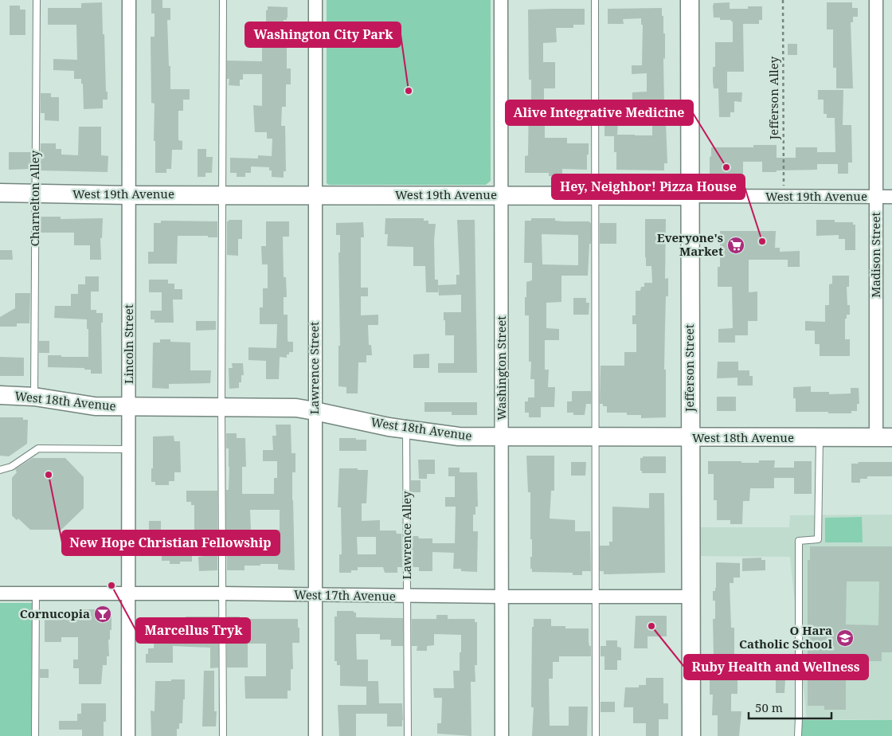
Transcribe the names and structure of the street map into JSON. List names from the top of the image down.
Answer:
{
  "streets": {
    "street": [
      "West 19th Avenue",
      "Madison Street",
      "Lincoln Street",
      "Lawrence Street",
      "Washington Street",
      "Jefferson Street",
      "West 18th Avenue",
      "West 17th Avenue"
    ],
    "lane": ["Charnelton Alley", "Lawrence Alley"],
    "path": ["Jefferson Alley"]
  },
  "crossings": [
    ["Jefferson Alley", "West 19th Avenue"],
    ["West 19th Avenue", "Charnelton Alley"],
    ["West 19th Avenue", "Madison Street"],
    ["West 19th Avenue", "Lincoln Street"],
    ["West 19th Avenue", "Lawrence Street"],
    ["West 19th Avenue", "Washington Street"],
    ["West 19th Avenue", "Jefferson Street"],
    ["Charnelton Alley", "West 18th Avenue"],
    ["Madison Street", "West 18th Avenue"],
    ["Lincoln Street", "West 18th Avenue"],
    ["Lincoln Street", "West 17th Avenue"],
    ["Lawrence Street", "West 18th Avenue"],
    ["Lawrence Street", "West 17th Avenue"],
    ["Washington Street", "West 18th Avenue"],
    ["Washington Street", "West 17th Avenue"],
    ["Jefferson Street", "West 18th Avenue"],
    ["Jefferson Street", "West 17th Avenue"],
    ["West 18th Avenue", "Lawrence Alley"],
    ["Lawrence Alley", "West 17th Avenue"]
  ],
  "places": {
    "other": [
      "Washington City Park",
      "Alive Integrative Medicine",
      "Hey, Neighbor! Pizza House",
      "New Hope Christian Fellowship",
      "Marcellus Tryk",
      "Ruby Health and Wellness"
    ],
    "supermarket": ["Everyone's Market"],
    "bar": ["Cornucopia"],
    "school or university": ["O Hara Catholic School"]
  },
  "scale_bar": "50 m"
}
